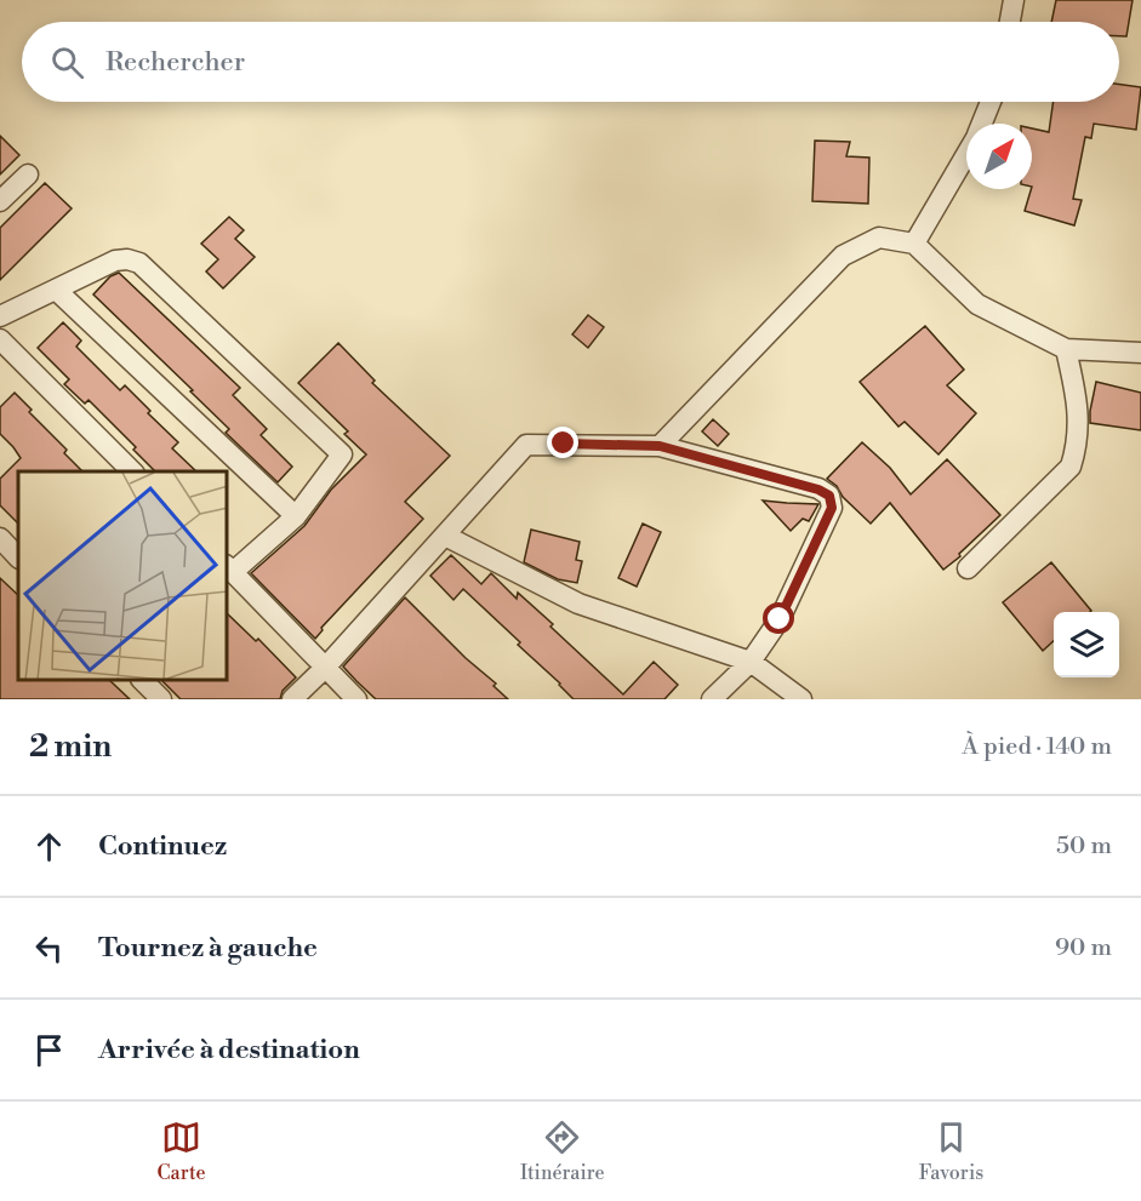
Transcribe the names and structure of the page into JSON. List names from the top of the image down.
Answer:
{
  "north": "top right",
  "page": {
    "search": "Rechercher",
    "heading": ["2 min", "À pied · 140 m"],
    "list": [
      ["Continuez", "50 m"],
      ["Tournez à gauche", "90 m"],
      "Arrivée à destination"
    ],
    "nav": ["Carte", "Itinéraire", "Favoris"]
  }
}
